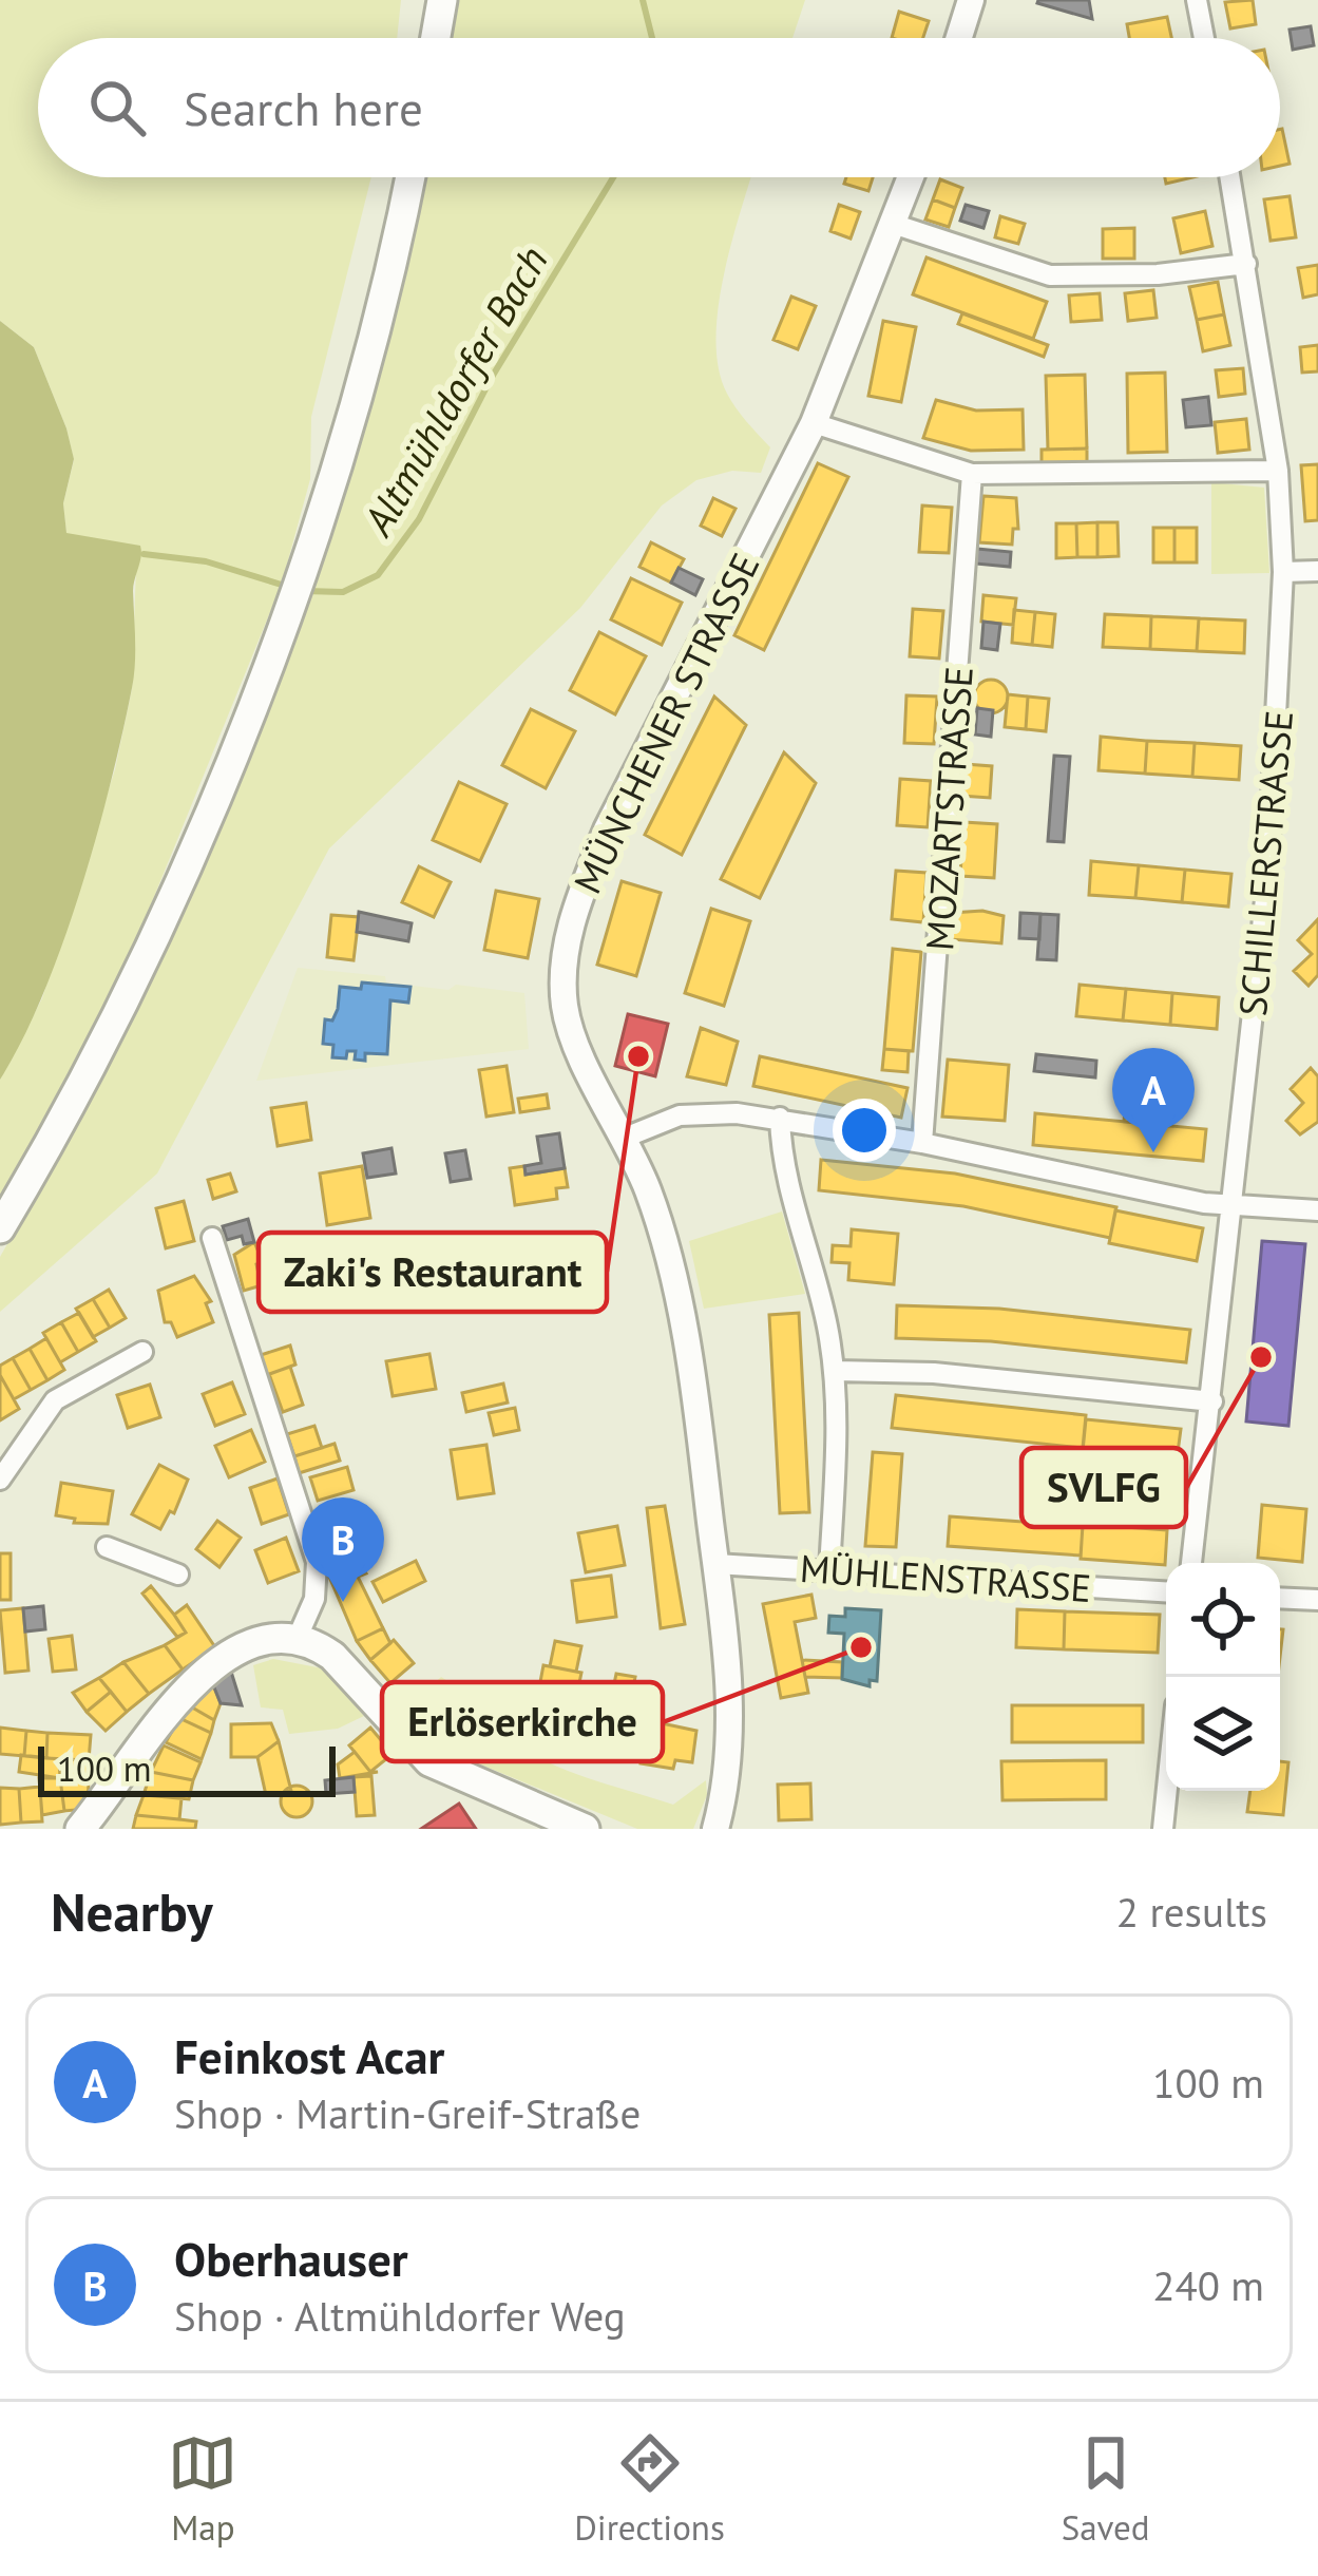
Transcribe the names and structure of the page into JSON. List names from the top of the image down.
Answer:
{
  "streets": {
    "street": [
      "MÜNCHENER STRASSE",
      "MOZARTSTRASSE",
      "SCHILLERSTRASSE",
      "MÜHLENSTRASSE"
    ]
  },
  "crossings": [
    ["MÜNCHENER STRASSE", "MÜHLENSTRASSE"]
  ],
  "water": ["Altmühldorfer Bach"],
  "places": ["Zaki's Restaurant", "SVLFG", "Erlöserkirche"],
  "scale_bar": "100 m",
  "page": {
    "search": "Search here",
    "pins": ["A", "B"],
    "scale": "100 m",
    "heading": ["Nearby", "2 results"],
    "list": [
      {
        "mark": "A",
        "name": "Feinkost Acar",
        "note": "Shop · Martin-Greif-Straße",
        "value": "100 m"
      },
      {
        "mark": "B",
        "name": "Oberhauser",
        "note": "Shop · Altmühldorfer Weg",
        "value": "240 m"
      }
    ],
    "nav": ["Map", "Directions", "Saved"]
  }
}
